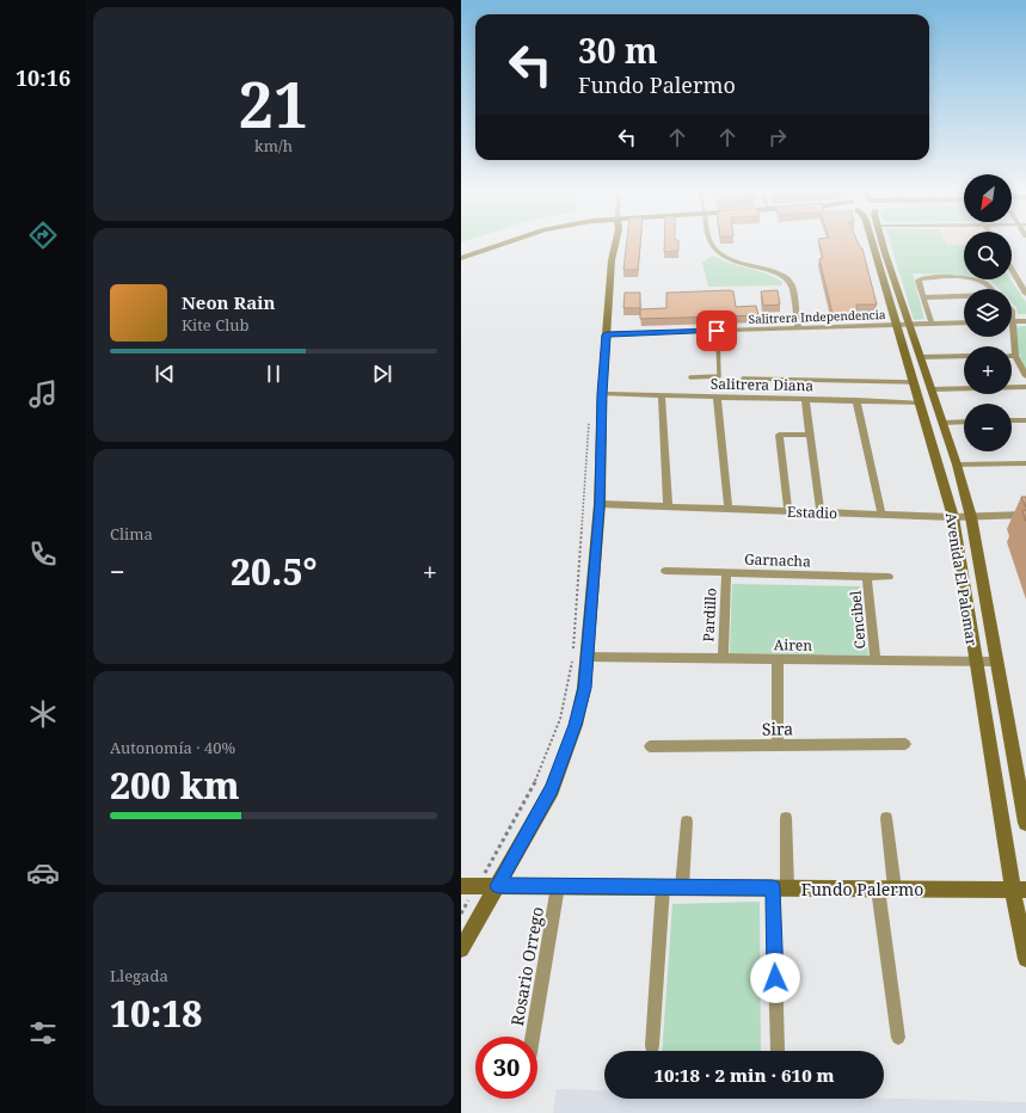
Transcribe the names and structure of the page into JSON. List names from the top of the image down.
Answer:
{
  "streets": {
    "street": [
      "Salitrera Independencia",
      "Salitrera Diana",
      "Estadio",
      "Garnacha",
      "Avenida El Palomar",
      "Pardillo",
      "Cencibel",
      "Airen",
      "Sira",
      "Fundo Palermo",
      "Rosario Orrego"
    ]
  },
  "crossings": [
    ["Salitrera Independencia", "Avenida El Palomar"],
    ["Salitrera Diana", "Avenida El Palomar"],
    ["Estadio", "Avenida El Palomar"],
    ["Garnacha", "Pardillo"],
    ["Garnacha", "Cencibel"],
    ["Avenida El Palomar", "Airen"],
    ["Avenida El Palomar", "Fundo Palermo"],
    ["Pardillo", "Airen"],
    ["Cencibel", "Airen"],
    ["Fundo Palermo", "Rosario Orrego"]
  ],
  "north": "bottom left",
  "page": {
    "tabs": "10:16",
    "tile": [
      ["21", "km/h"],
      "Clima",
      ["Autonomía · 40%", "200 km"],
      ["Llegada", "10:18"]
    ],
    "turn": ["30 m", "Fundo Palermo"],
    "map_buttons": ["+", "−"],
    "song": ["Neon Rain", "Kite Club"],
    "heat": ["−", "20.5°", "+"],
    "limit": "30",
    "trip": "10:18 · 2 min · 610 m"
  }
}
